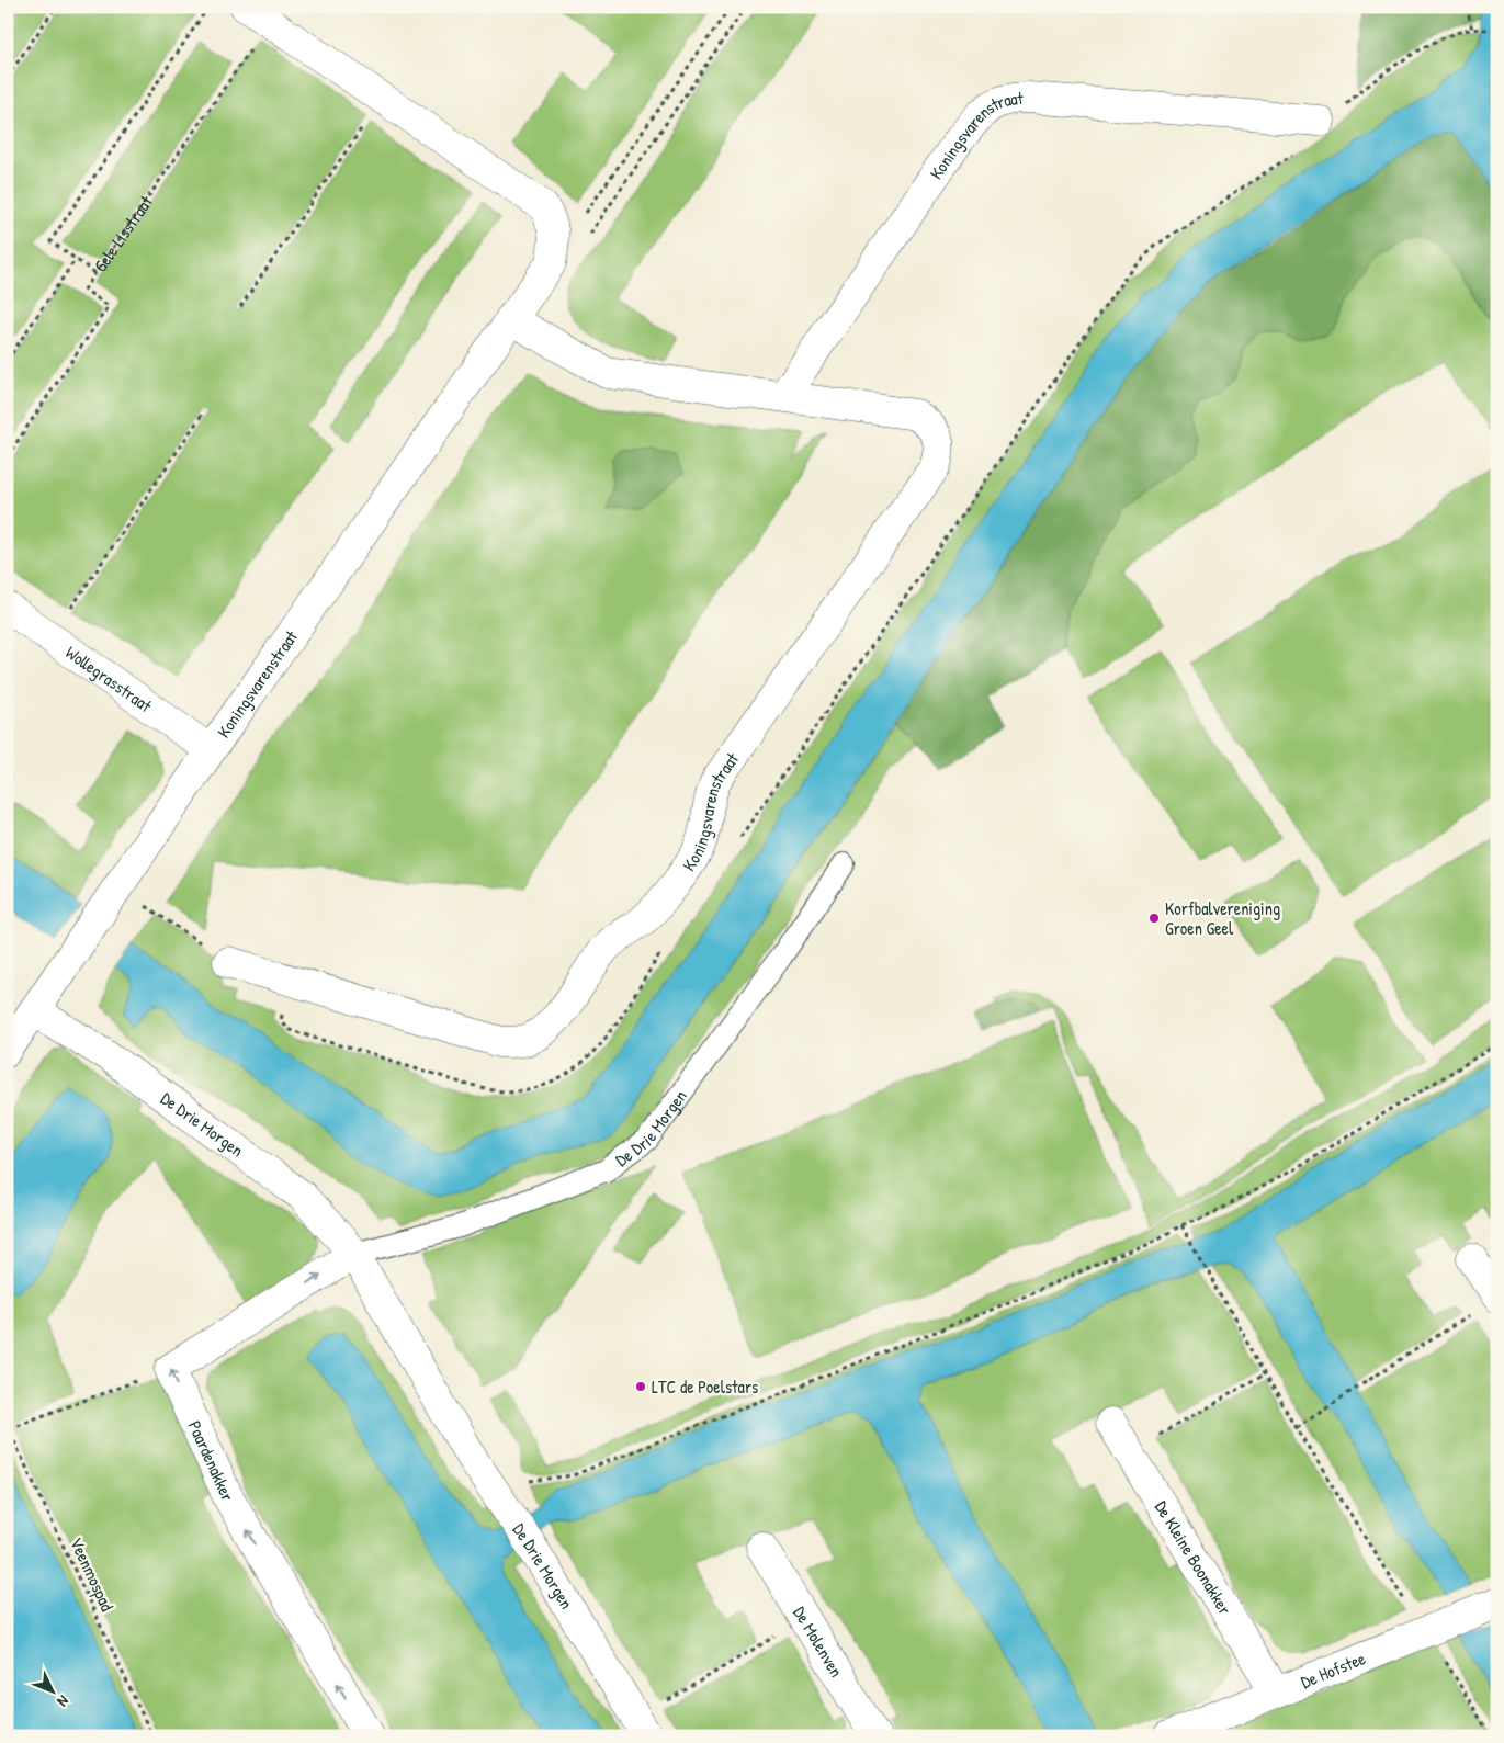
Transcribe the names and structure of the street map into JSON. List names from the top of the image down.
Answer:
{
  "streets": {
    "street": [
      "Koningsvarenstraat",
      "Wollegrasstraat",
      "De Drie Morgen",
      "Paardenakker",
      "De Kleine Boonakker",
      "De Molenven",
      "De Hofstee"
    ],
    "path": ["Gele Lisstraat", "Veenmospad"]
  },
  "crossings": [
    ["Koningsvarenstraat", "Wollegrasstraat"],
    ["Koningsvarenstraat", "De Drie Morgen"],
    ["De Kleine Boonakker", "De Hofstee"]
  ],
  "one_way": ["Paardenakker"],
  "places": ["Korfbalvereniging Groen Geel", "LTC de Poelstars"],
  "north": "bottom right"
}
